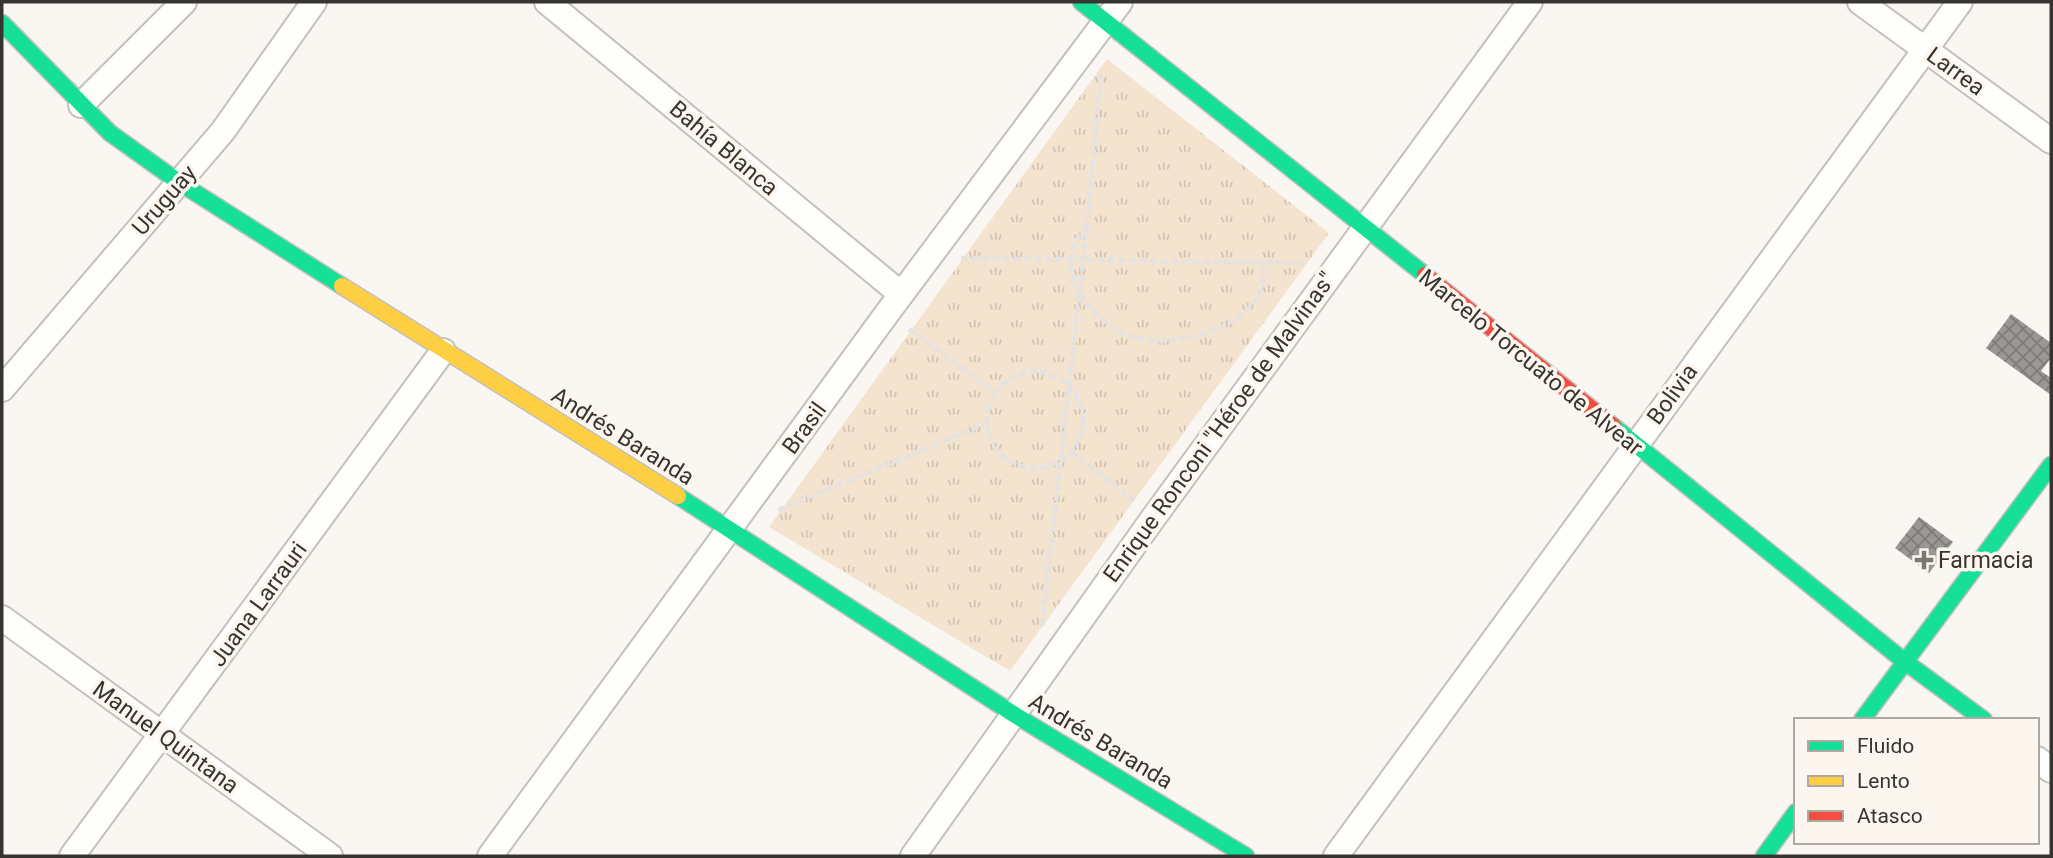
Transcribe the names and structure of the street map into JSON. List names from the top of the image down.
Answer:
{
  "streets": {
    "street": [
      "Larrea",
      "Bahía Blanca",
      "Uruguay",
      "Marcelo Torcuato de Alvear",
      "Bolivia",
      "Enrique Ronconi \"Héroe de Malvinas\"",
      "Brasil",
      "Andrés Baranda",
      "Juana Larrauri",
      "Manuel Quintana"
    ]
  },
  "crossings": [
    ["Larrea", "Bolivia"],
    ["Bahía Blanca", "Brasil"],
    ["Uruguay", "Andrés Baranda"],
    ["Marcelo Torcuato de Alvear", "Bolivia"],
    ["Marcelo Torcuato de Alvear", "Enrique Ronconi \"Héroe de Malvinas\""],
    ["Marcelo Torcuato de Alvear", "Brasil"],
    ["Enrique Ronconi \"Héroe de Malvinas\"", "Andrés Baranda"],
    ["Brasil", "Andrés Baranda"],
    ["Andrés Baranda", "Juana Larrauri"],
    ["Juana Larrauri", "Manuel Quintana"]
  ],
  "places": {
    "health": ["Farmacia"]
  },
  "legend": ["Fluido", "Lento", "Atasco"]
}
